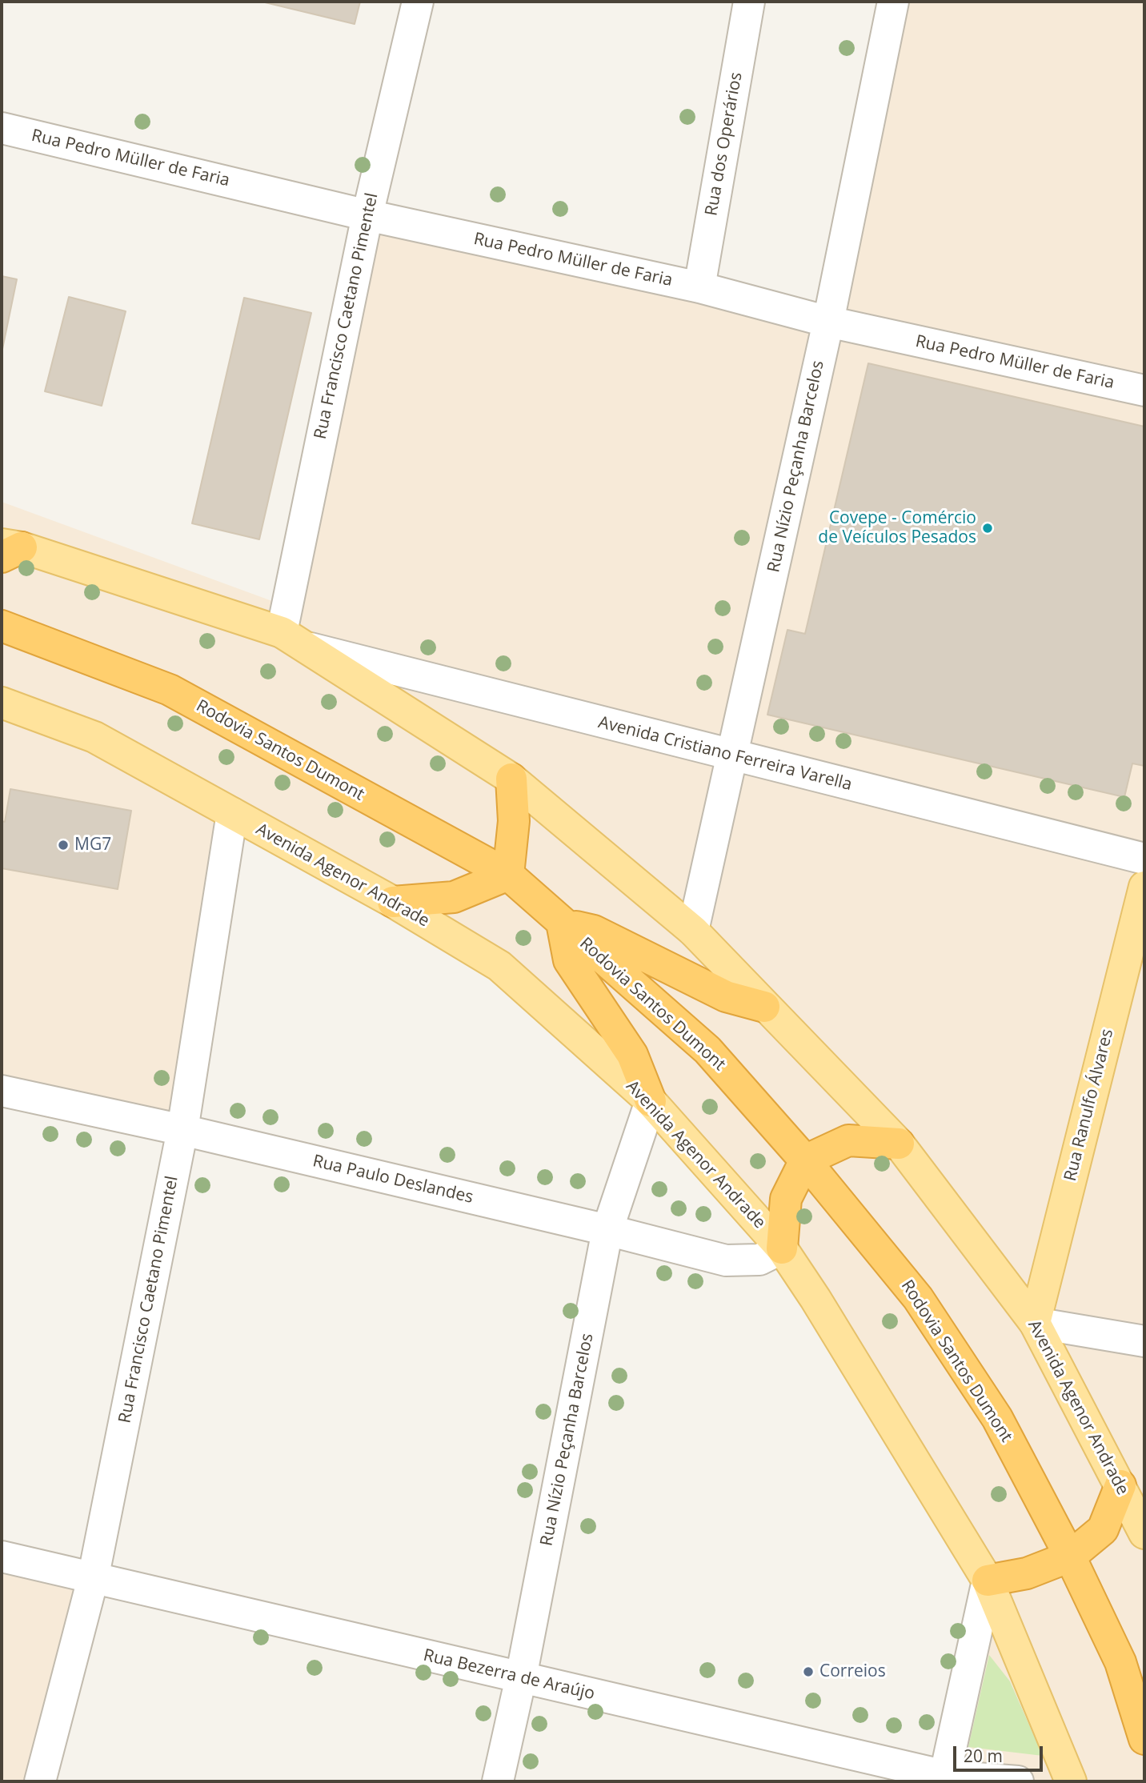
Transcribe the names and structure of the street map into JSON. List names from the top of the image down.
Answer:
{
  "streets": {
    "highway": ["Rodovia Santos Dumont"],
    "main road": ["Avenida Agenor Andrade", "Rua Ranulfo Álvares"],
    "street": [
      "Rua dos Operários",
      "Rua Pedro Müller de Faria",
      "Rua Francisco Caetano Pimentel",
      "Rua Nízio Peçanha Barcelos",
      "Avenida Cristiano Ferreira Varella",
      "Rua Paulo Deslandes",
      "Rua Bezerra de Araújo"
    ]
  },
  "crossings": [
    ["Rua dos Operários", "Rua Pedro Müller de Faria"],
    ["Rua Pedro Müller de Faria", "Rua Francisco Caetano Pimentel"],
    ["Rua Pedro Müller de Faria", "Rua Nízio Peçanha Barcelos"],
    ["Rua Francisco Caetano Pimentel", "Avenida Cristiano Ferreira Varella"],
    ["Rua Francisco Caetano Pimentel", "Avenida Agenor Andrade"],
    ["Rua Francisco Caetano Pimentel", "Rua Paulo Deslandes"],
    ["Rua Francisco Caetano Pimentel", "Rua Bezerra de Araújo"],
    ["Rua Nízio Peçanha Barcelos", "Avenida Cristiano Ferreira Varella"],
    ["Rua Nízio Peçanha Barcelos", "Avenida Agenor Andrade"],
    ["Rua Nízio Peçanha Barcelos", "Rua Paulo Deslandes"],
    ["Rua Nízio Peçanha Barcelos", "Rua Bezerra de Araújo"],
    ["Avenida Cristiano Ferreira Varella", "Avenida Agenor Andrade"],
    ["Avenida Agenor Andrade", "Rua Ranulfo Álvares"],
    ["Avenida Agenor Andrade", "Rua Paulo Deslandes"]
  ],
  "places": ["Covepe - Comércio de Veículos Pesados", "MG7", "Correios"],
  "scale_bar": "20 m"
}
